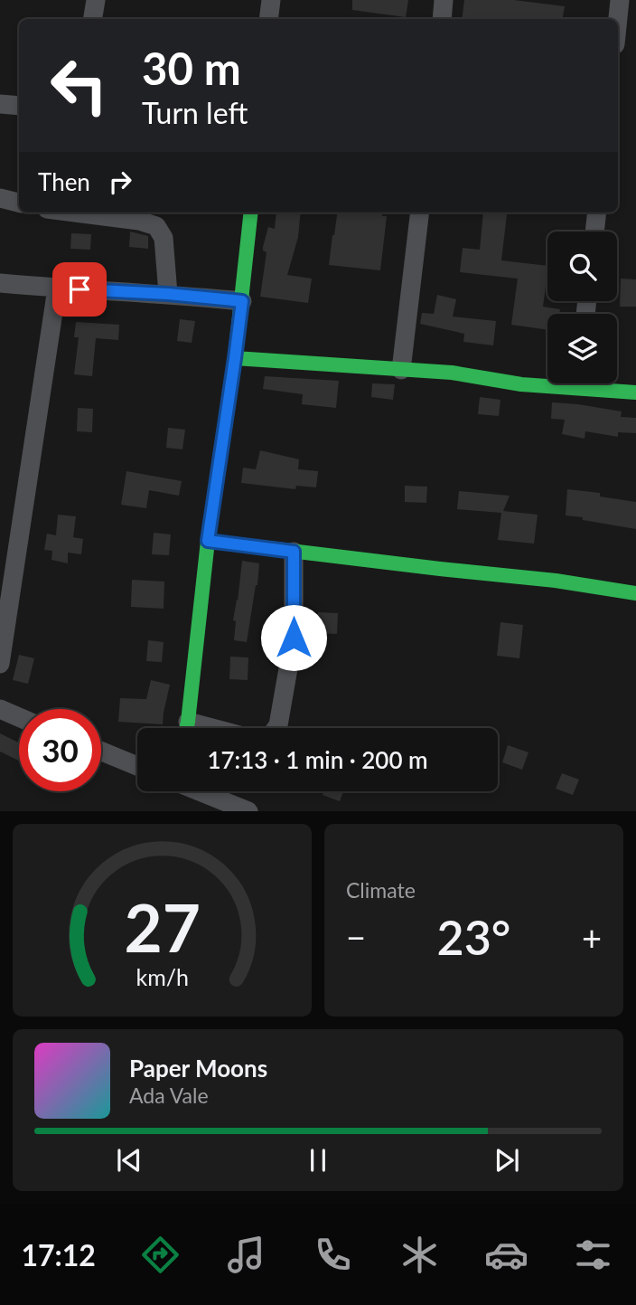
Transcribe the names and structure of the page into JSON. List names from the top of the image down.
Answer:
{
  "page": {
    "turn": ["30 m", "Turn left"],
    "then": "Then",
    "limit": "30",
    "trip": "17:13 · 1 min · 200 m",
    "tile": "Climate",
    "heat": ["−", "23°", "+"],
    "song": ["Paper Moons", "Ada Vale"],
    "tabs": "17:12",
    "gauge": ["27", "km/h"]
  }
}
